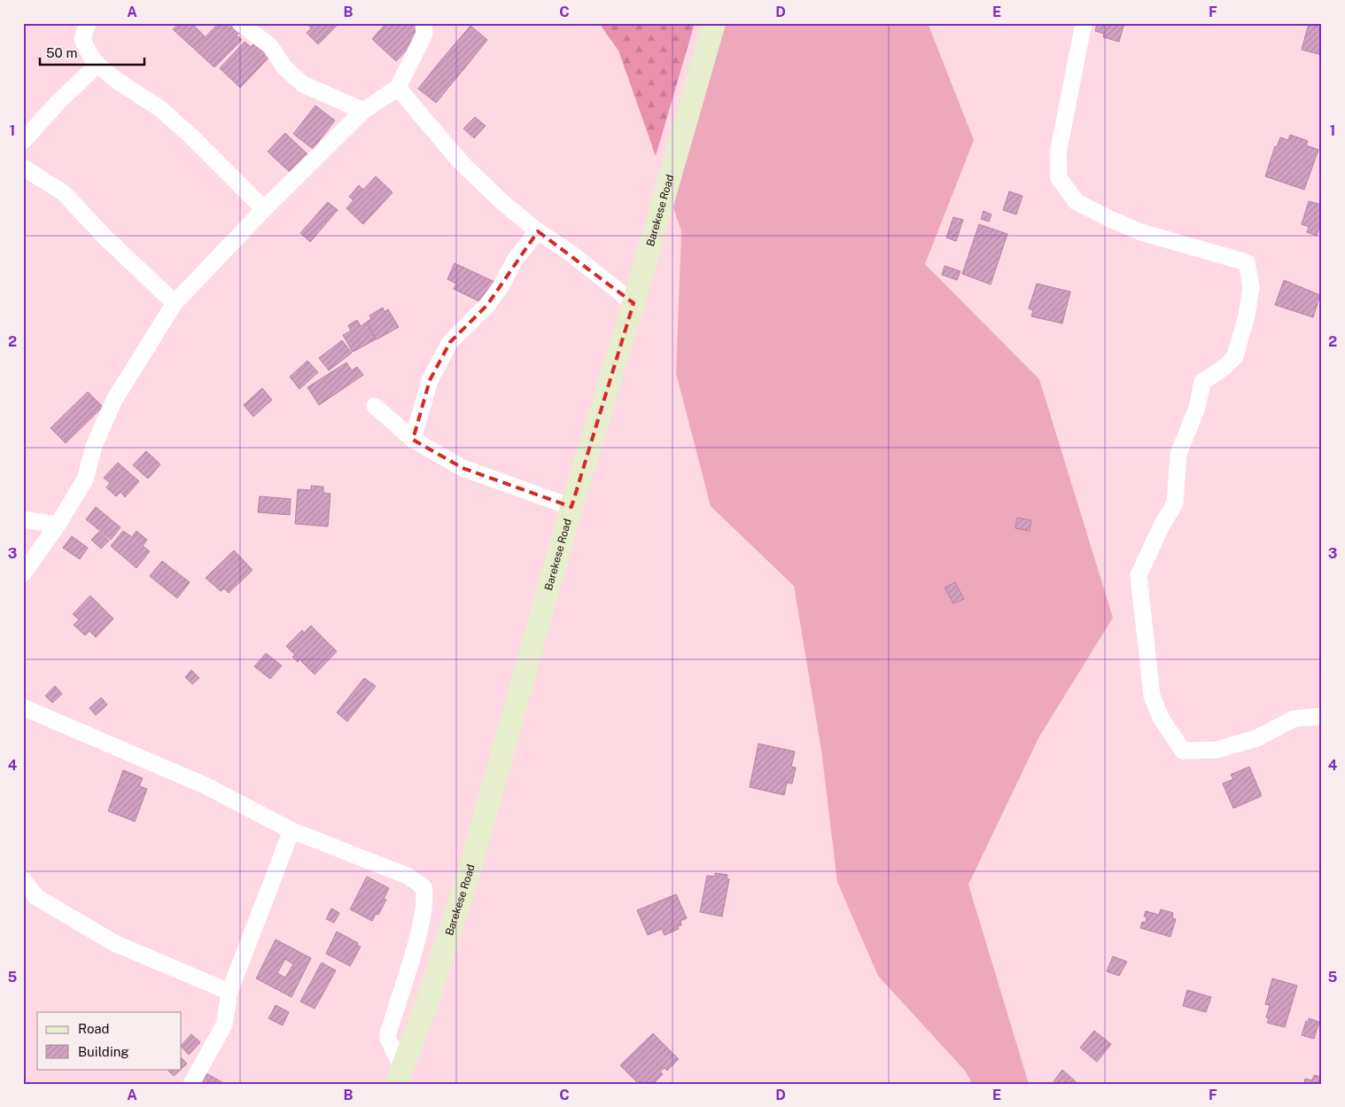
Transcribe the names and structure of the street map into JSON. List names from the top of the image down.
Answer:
{
  "streets": {
    "main road": ["Barekese Road"]
  },
  "legend": ["Road", "Building"],
  "scale_bar": "50 m",
  "grid": {
    "columns": [
      "A",
      "B",
      "C",
      "D",
      "E",
      "F"
    ],
    "rows": [
      "1",
      "2",
      "3",
      "4",
      "5"
    ]
  }
}
